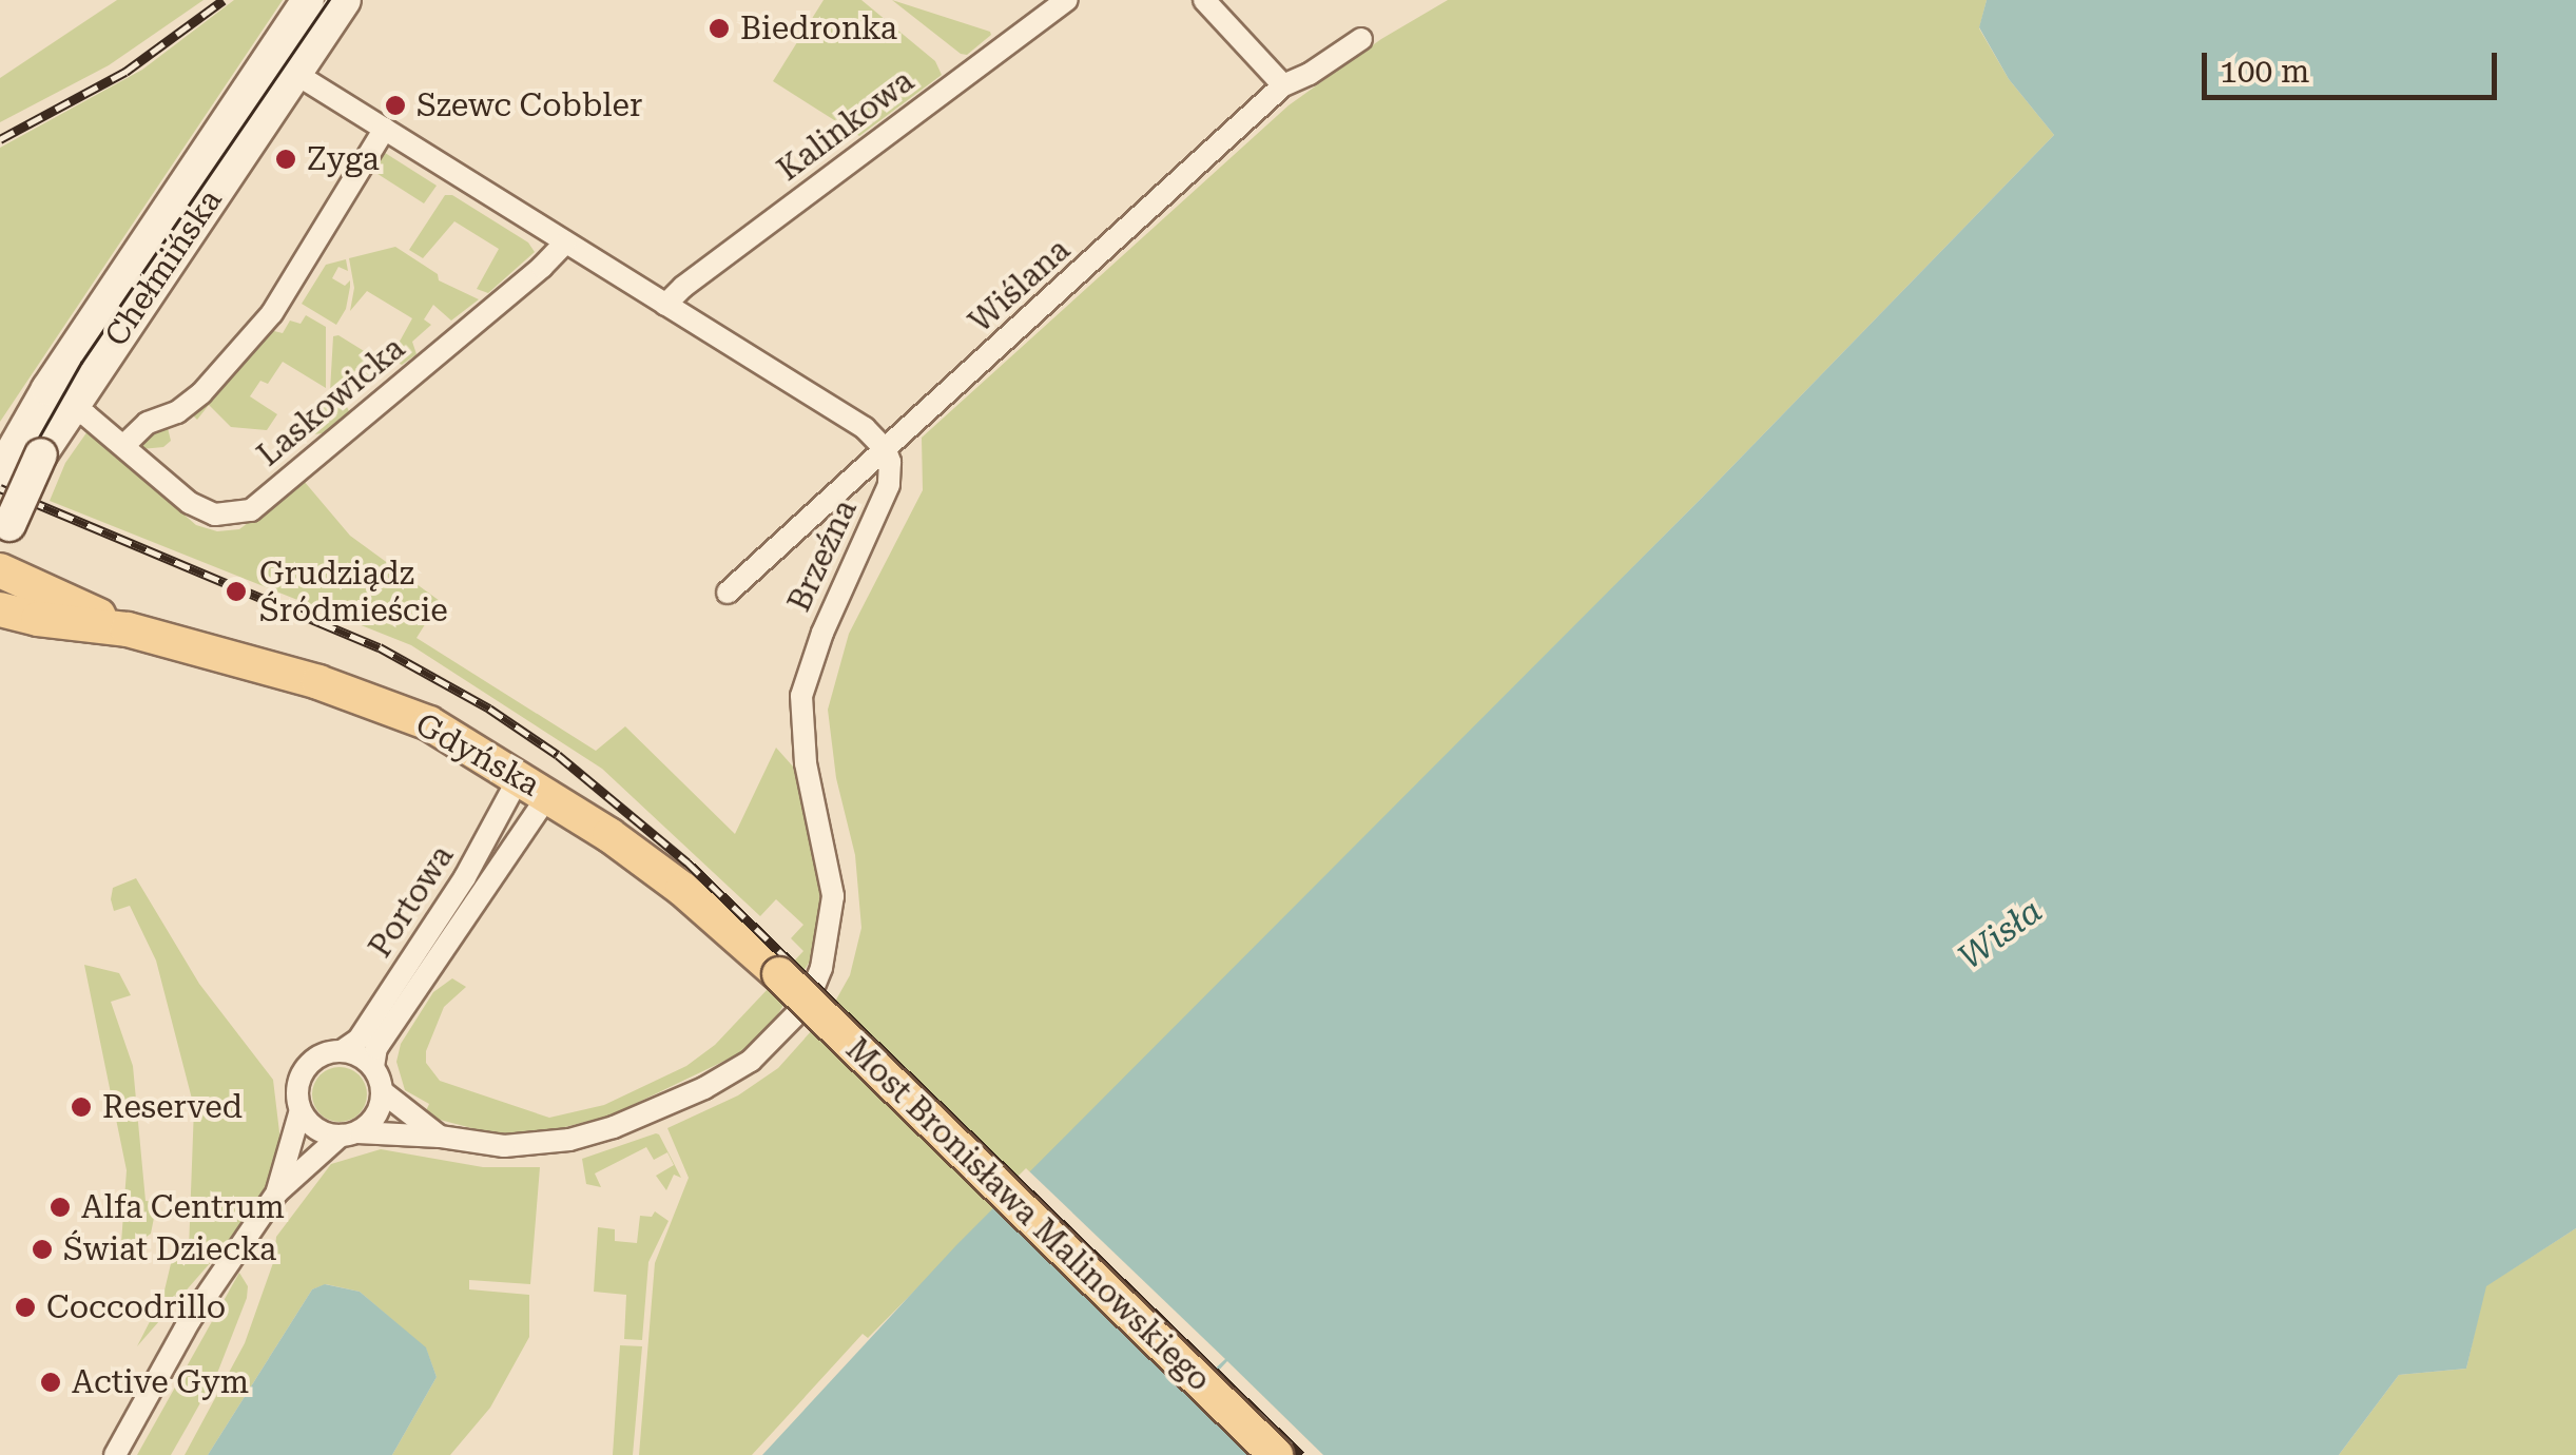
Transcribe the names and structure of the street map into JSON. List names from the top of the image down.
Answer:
{
  "streets": {
    "main road": ["Chełmińska", "Gdyńska", "Most Bronisława Malinowskiego"],
    "street": [
      "Kalinkowa",
      "Wiślana",
      "Laskowicka",
      "Brzeźna",
      "Portowa"
    ]
  },
  "crossings": [
    ["Chełmińska", "Laskowicka"],
    ["Wiślana", "Brzeźna"],
    ["Brzeźna", "Portowa"],
    ["Gdyńska", "Portowa"],
    ["Gdyńska", "Most Bronisława Malinowskiego"]
  ],
  "water": ["Wisła"],
  "places": [
    "Biedronka",
    "Szewc Cobbler",
    "Zyga",
    "Grudziądz Śródmieście",
    "Reserved",
    "Alfa Centrum",
    "Świat Dziecka",
    "Coccodrillo",
    "Active Gym"
  ],
  "scale_bar": "100 m"
}
